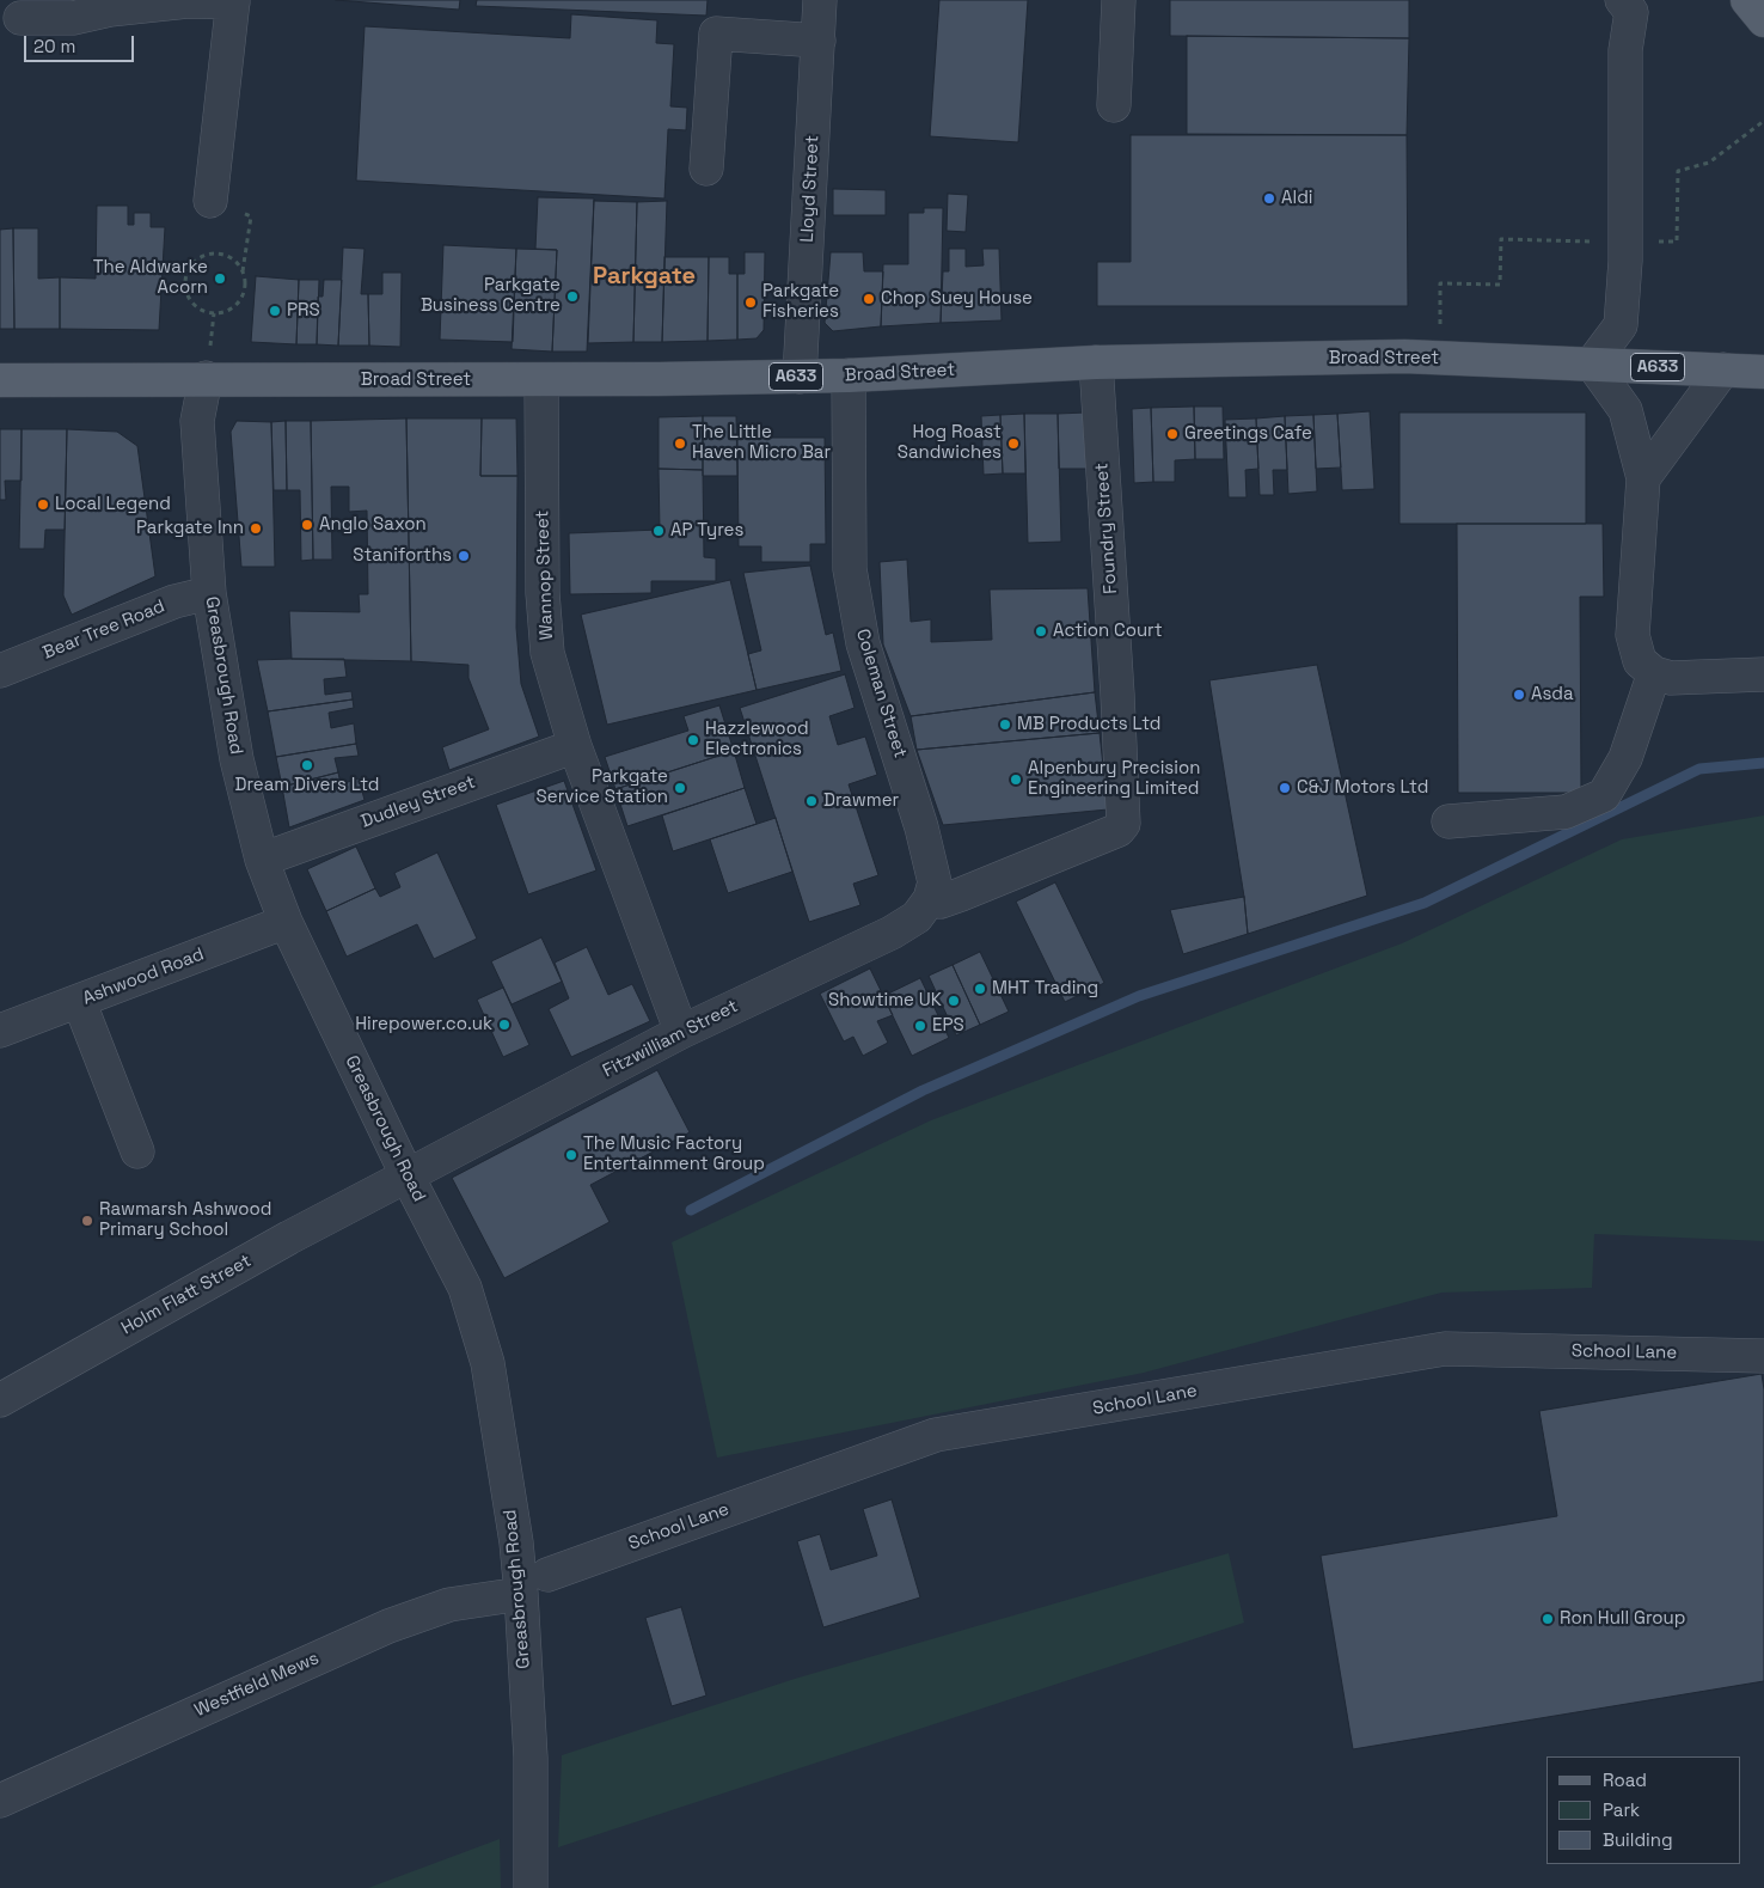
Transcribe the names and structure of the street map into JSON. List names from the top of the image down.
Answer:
{
  "streets": {
    "main road": ["Broad Street", "A633"],
    "street": [
      "Lloyd Street",
      "Foundry Street",
      "Wannop Street",
      "Bear Tree Road",
      "Greasbrough Road",
      "Coleman Street",
      "Dudley Street",
      "Ashwood Road",
      "Fitzwilliam Street",
      "Holm Flatt Street",
      "School Lane",
      "Westfield Mews"
    ]
  },
  "crossings": [
    ["Lloyd Street", "Broad Street"],
    ["Broad Street", "Foundry Street"],
    ["Broad Street", "Wannop Street"],
    ["Broad Street", "Greasbrough Road"],
    ["Broad Street", "Coleman Street"],
    ["Foundry Street", "Coleman Street"],
    ["Foundry Street", "Fitzwilliam Street"],
    ["Wannop Street", "Dudley Street"],
    ["Wannop Street", "Fitzwilliam Street"],
    ["Bear Tree Road", "Greasbrough Road"],
    ["Greasbrough Road", "Dudley Street"],
    ["Greasbrough Road", "Ashwood Road"],
    ["Greasbrough Road", "Fitzwilliam Street"],
    ["Greasbrough Road", "Holm Flatt Street"],
    ["Greasbrough Road", "Westfield Mews"],
    ["Coleman Street", "Fitzwilliam Street"],
    ["Fitzwilliam Street", "Holm Flatt Street"]
  ],
  "districts": ["Parkgate"],
  "places": [
    "Aldi",
    "The Aldwarke Acorn",
    "Parkgate Business Centre",
    "Chop Suey House",
    "Parkgate Fisheries",
    "PRS",
    "Greetings Cafe",
    "The Little Haven Micro Bar",
    "Hog Roast Sandwiches",
    "Local Legend",
    "Anglo Saxon",
    "Parkgate Inn",
    "AP Tyres",
    "Staniforths",
    "Action Court",
    "Asda",
    "MB Products Ltd",
    "Hazzlewood Electronics",
    "Dream Divers Ltd",
    "Alpenbury Precision Engineering Limited",
    "Parkgate Service Station",
    "C&J Motors Ltd",
    "Drawmer",
    "MHT Trading",
    "Showtime UK",
    "Hirepower.co.uk",
    "EPS",
    "The Music Factory Entertainment Group",
    "Rawmarsh Ashwood Primary School",
    "Ron Hull Group"
  ],
  "legend": ["Road", "Park", "Building"],
  "scale_bar": "20 m"
}
